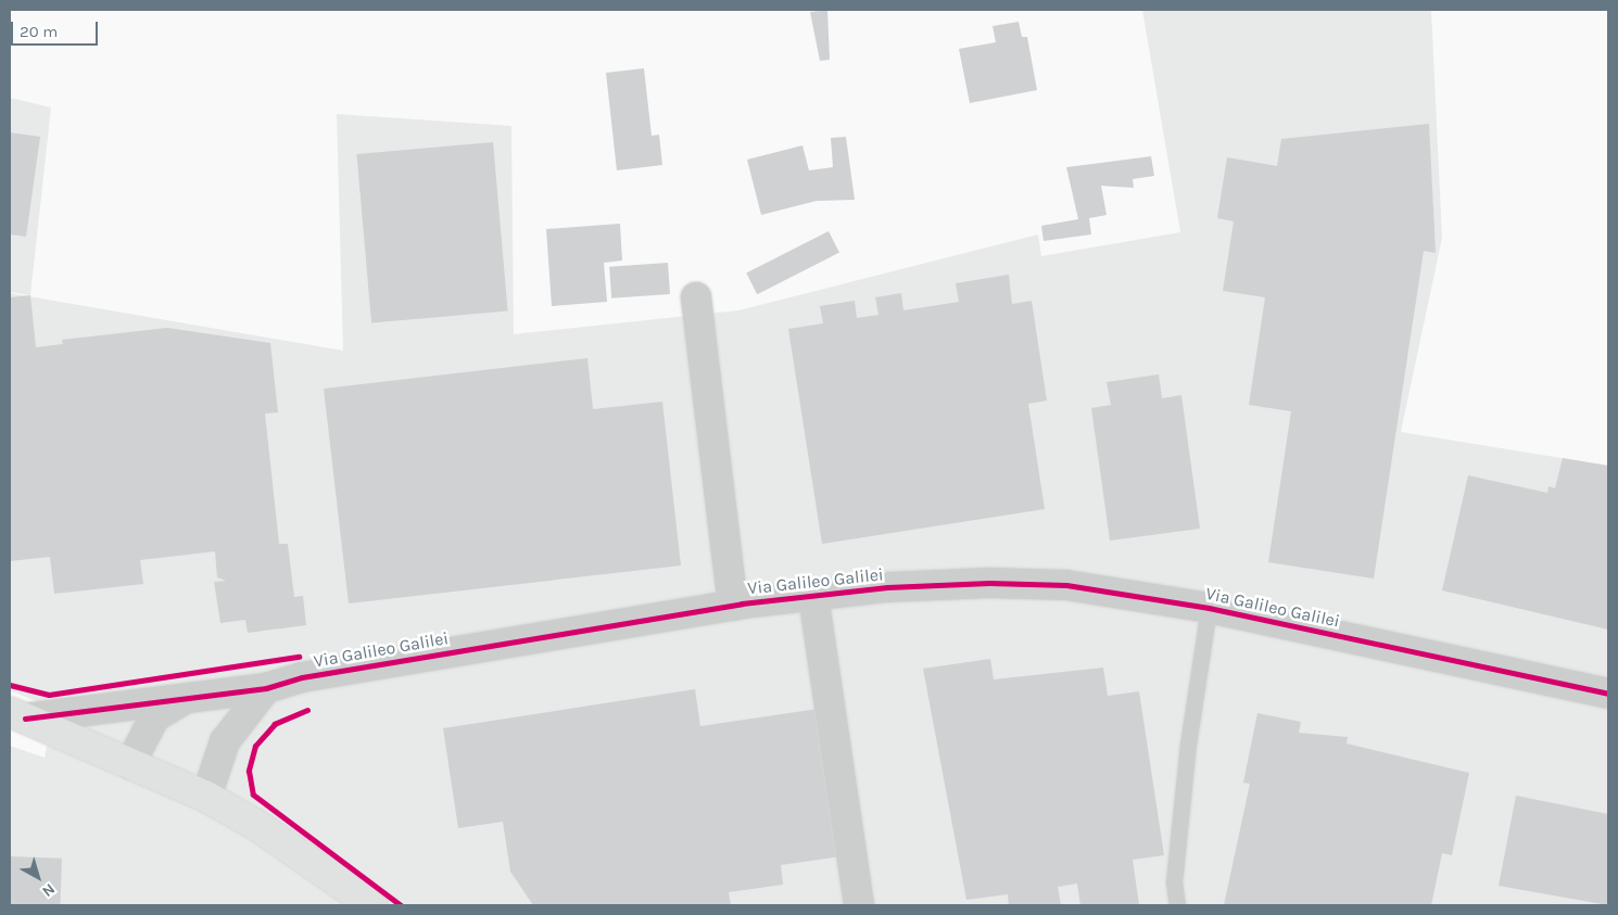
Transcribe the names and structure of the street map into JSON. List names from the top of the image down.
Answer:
{
  "streets": {
    "street": ["Via Galileo Galilei"]
  },
  "scale_bar": "20 m",
  "north": "bottom right"
}
